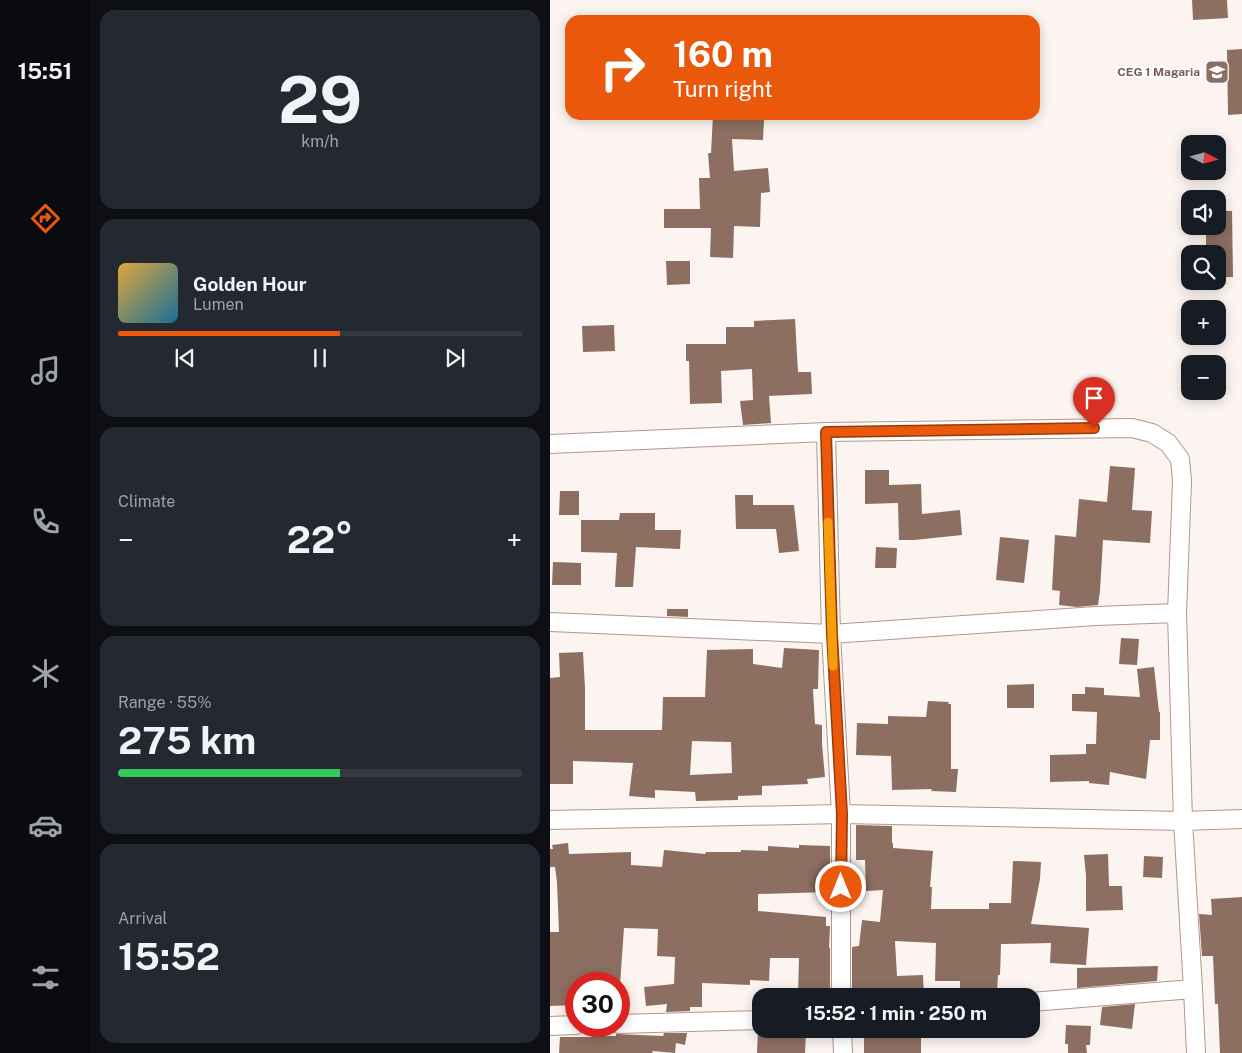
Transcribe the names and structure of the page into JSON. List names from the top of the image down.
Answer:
{
  "places": {
    "school or university": ["CEG 1 Magaria"]
  },
  "north": "right",
  "page": {
    "tabs": "15:51",
    "tile": [
      ["29", "km/h"],
      "Climate",
      ["Range · 55%", "275 km"],
      ["Arrival", "15:52"]
    ],
    "turn": ["160 m", "Turn right"],
    "map_buttons": ["+", "−"],
    "song": ["Golden Hour", "Lumen"],
    "heat": ["−", "22°", "+"],
    "limit": "30",
    "trip": "15:52 · 1 min · 250 m"
  }
}
